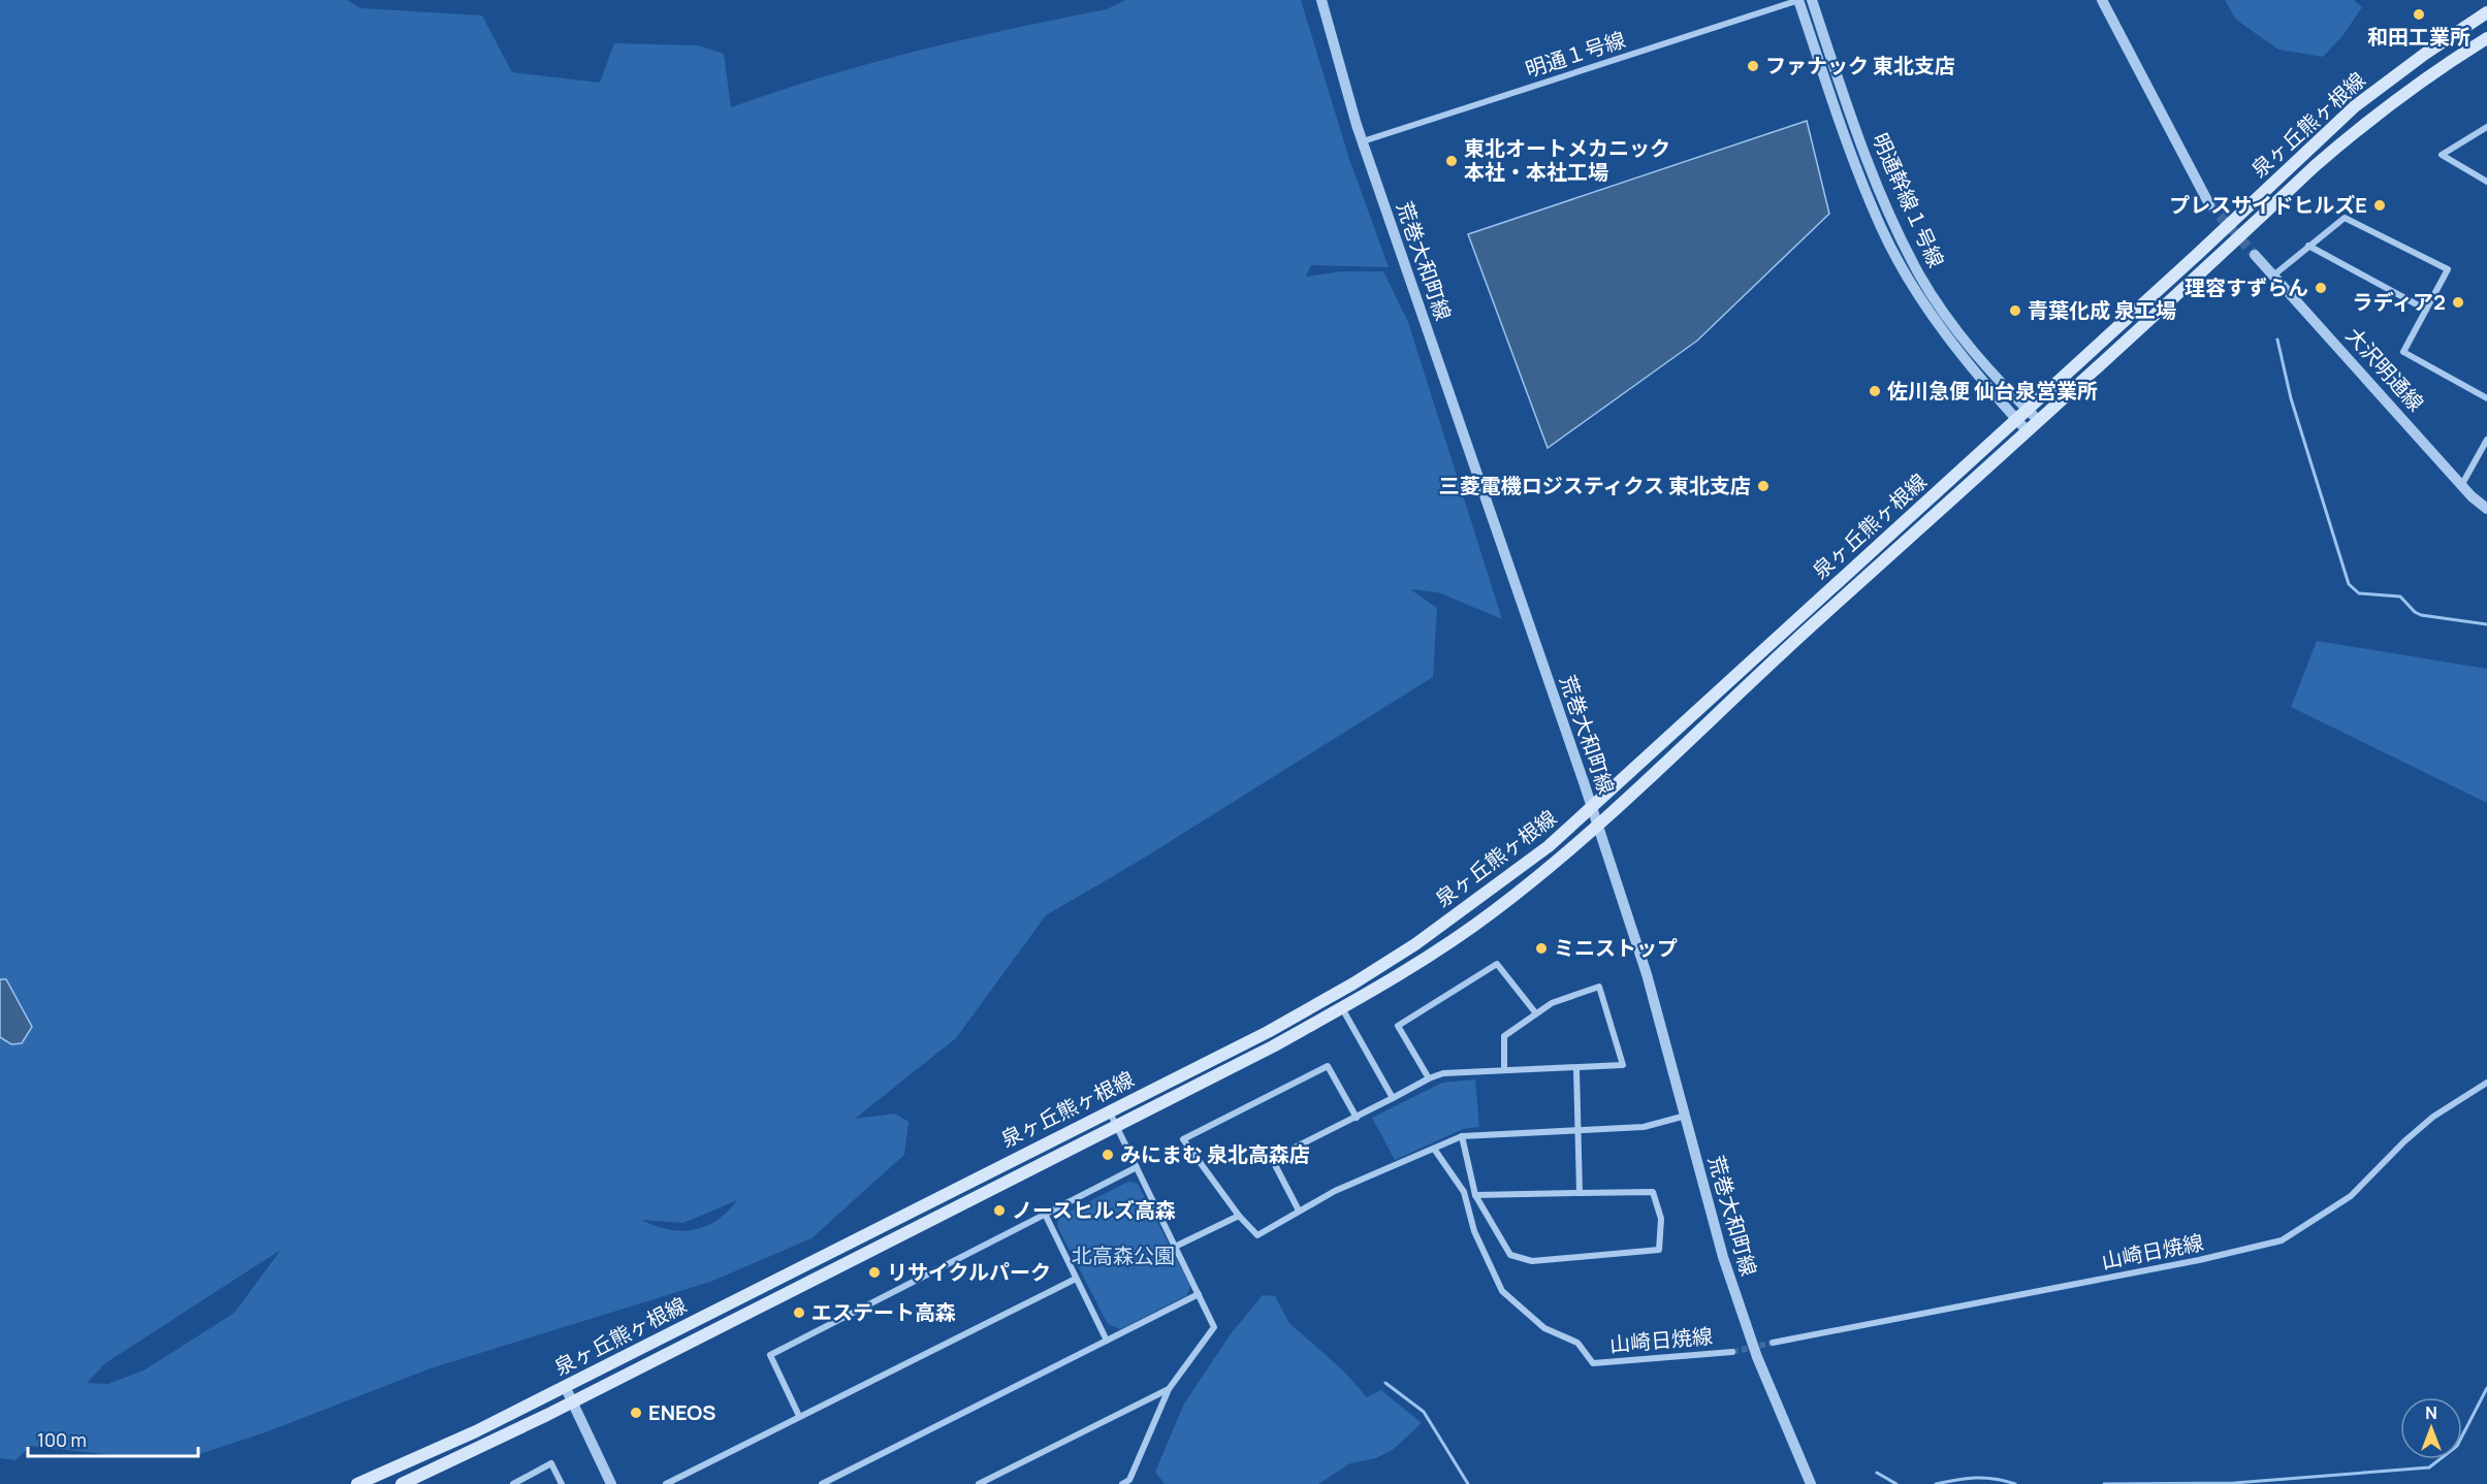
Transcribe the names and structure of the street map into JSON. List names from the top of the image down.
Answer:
{
  "streets": {
    "main road": ["泉ヶ丘熊ヶ根線"],
    "street": [
      "明通１号線",
      "明通幹線１号線",
      "荒巻大和町線",
      "大沢明通線",
      "山崎日焼線"
    ]
  },
  "crossings": [
    ["明通１号線", "荒巻大和町線"],
    ["泉ヶ丘熊ヶ根線", "明通幹線１号線"],
    ["泉ヶ丘熊ヶ根線", "荒巻大和町線"]
  ],
  "parks": ["北高森公園"],
  "places": [
    "和田工業所",
    "ファナック 東北支店",
    "東北オートメカニック 本社・本社工場",
    "プレスサイドヒルズE",
    "理容すずらん",
    "ラディア2",
    "青葉化成 泉工場",
    "佐川急便 仙台泉営業所",
    "三菱電機ロジスティクス 東北支店",
    "ミニストップ",
    "みにまむ 泉北高森店",
    "ノースヒルズ高森",
    "リサイクルパーク",
    "エステート高森",
    "ENEOS"
  ],
  "scale_bar": "100 m",
  "north": "top"
}
